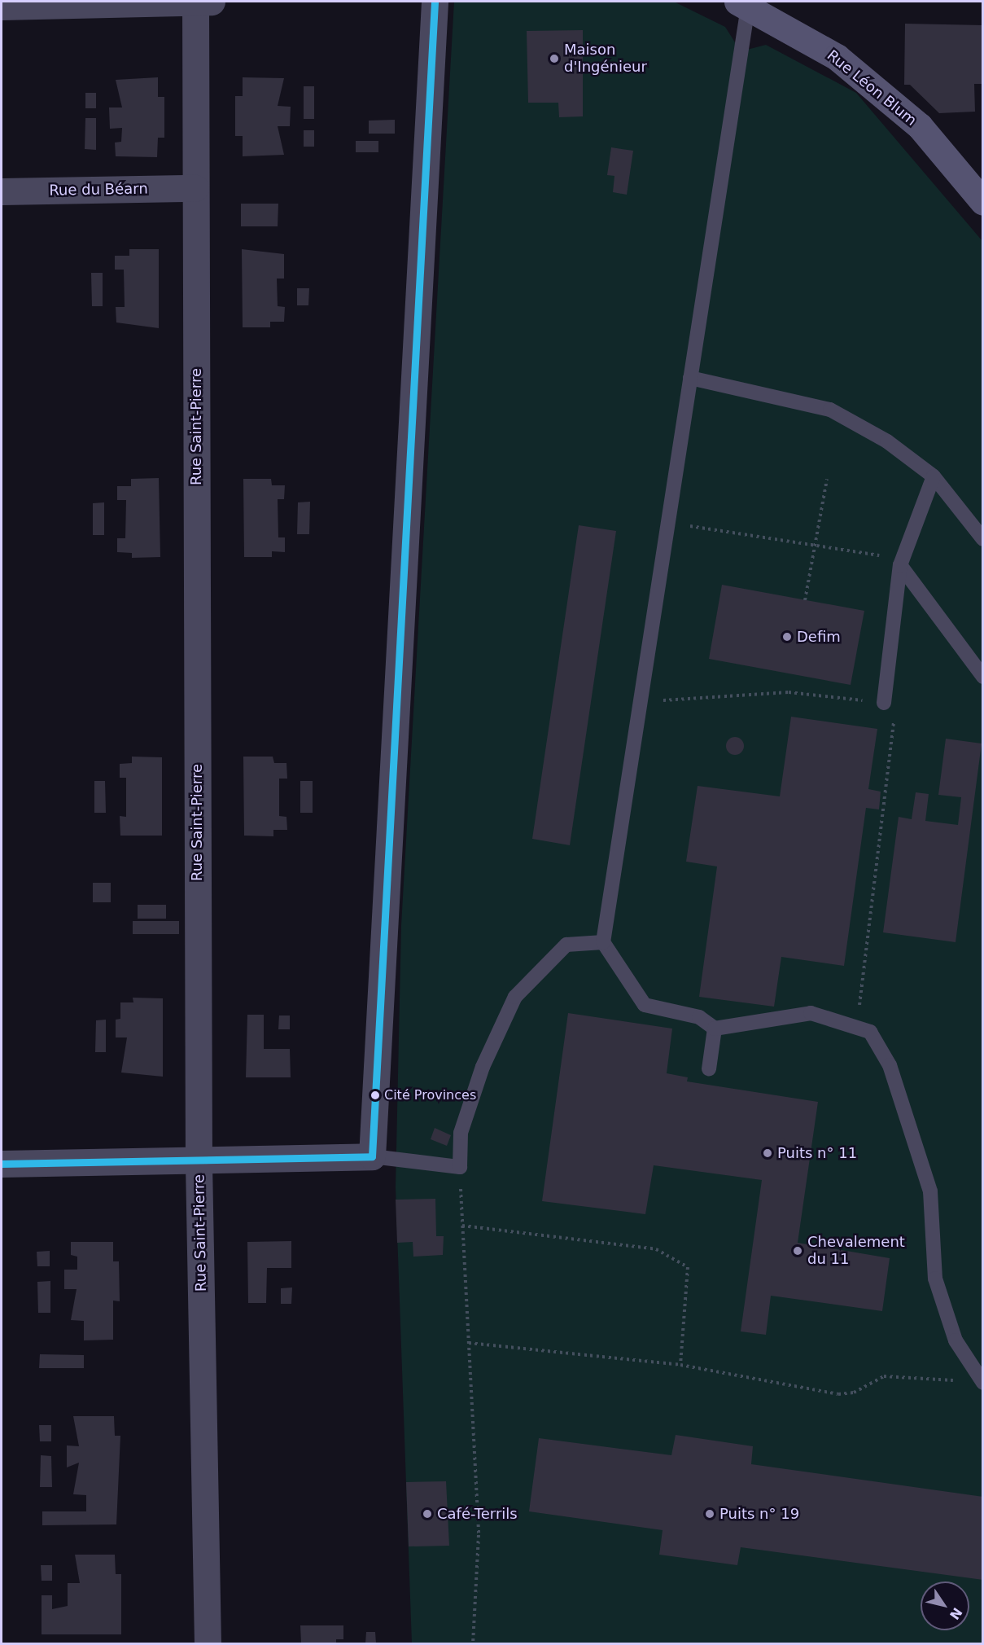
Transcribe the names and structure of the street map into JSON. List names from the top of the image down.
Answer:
{
  "streets": {
    "street": ["Rue Léon Blum", "Rue du Béarn", "Rue Saint-Pierre"]
  },
  "crossings": [
    ["Rue du Béarn", "Rue Saint-Pierre"]
  ],
  "places": [
    "Maison d'Ingénieur",
    "Defim",
    "Cité Provinces",
    "Puits n° 11",
    "Chevalement du 11",
    "Café-Terrils",
    "Puits n° 19"
  ],
  "north": "bottom right"
}
